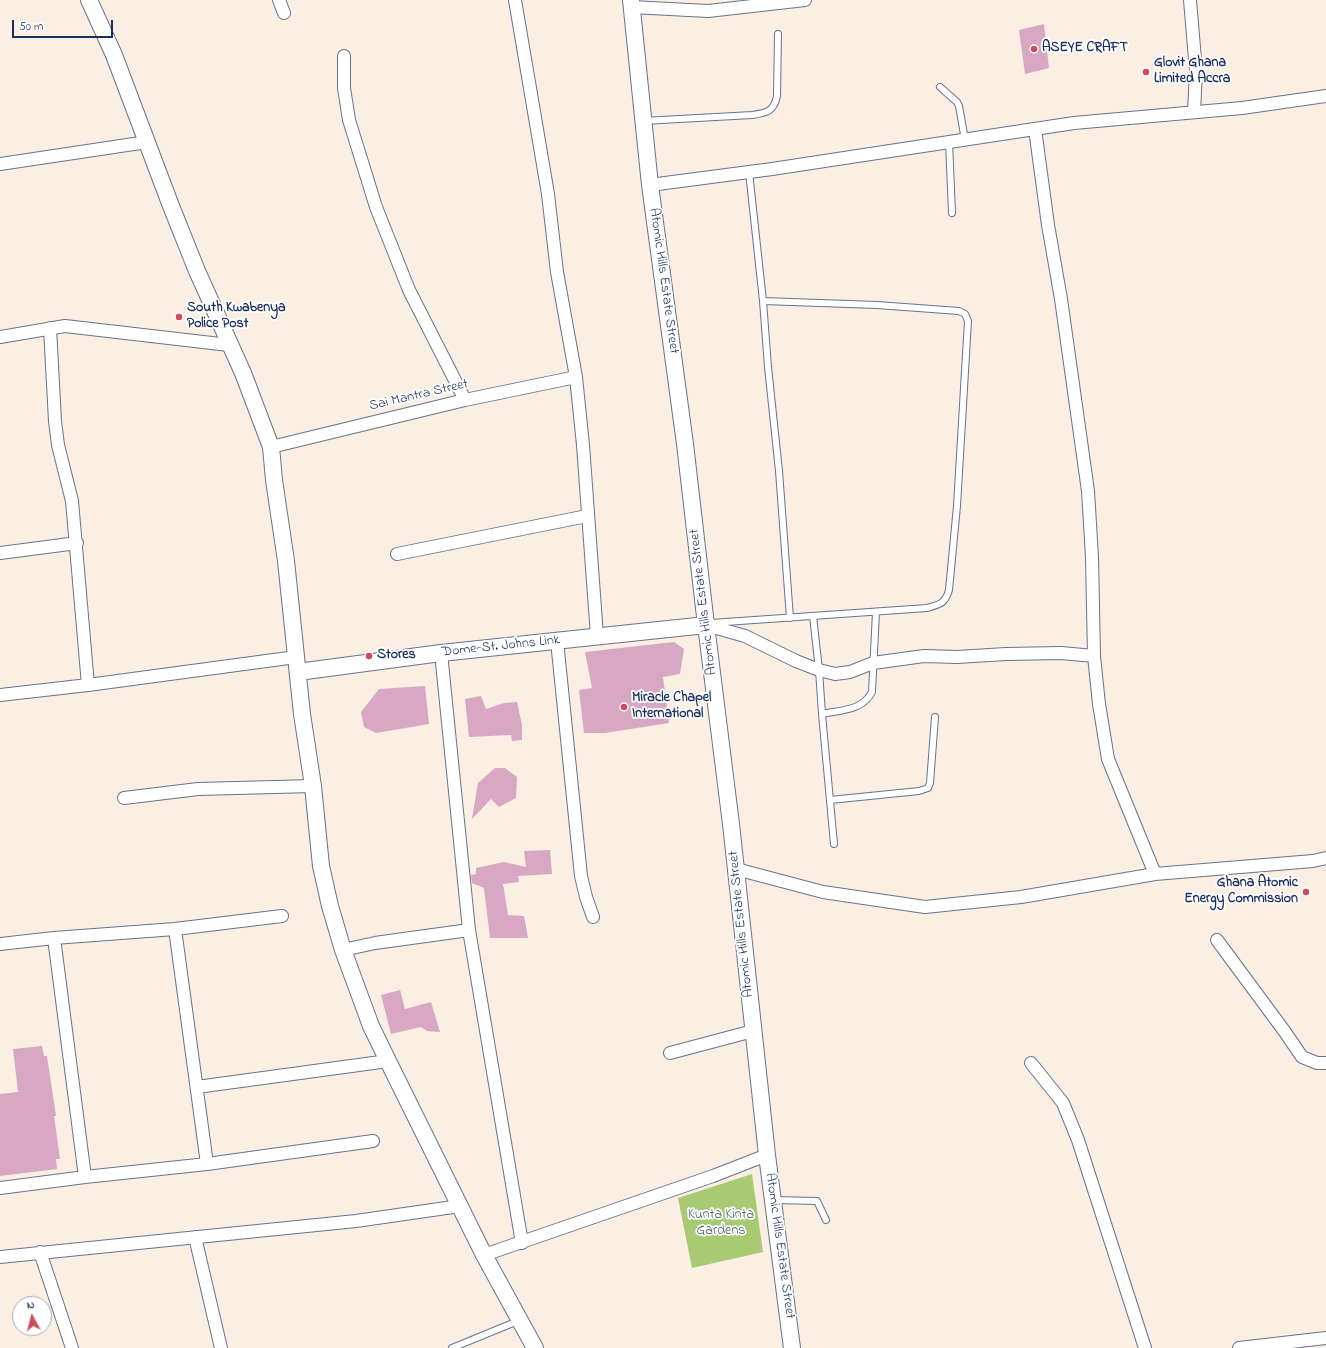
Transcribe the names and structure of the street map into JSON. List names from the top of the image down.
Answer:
{
  "streets": {
    "main road": ["Atomic Hills Estate Street", "Dome-St. Johns Link"],
    "street": ["Sai Mantra Street"]
  },
  "crossings": [
    ["Atomic Hills Estate Street", "Dome-St. Johns Link"]
  ],
  "parks": ["Kunta Kinta Gardens"],
  "places": [
    "ASEYE CRAFT",
    "Glovit Ghana Limited Accra",
    "South Kwabenya Police Post",
    "Stores",
    "Miracle Chapel International",
    "Ghana Atomic Energy Commission"
  ],
  "scale_bar": "50 m",
  "north": "top"
}
